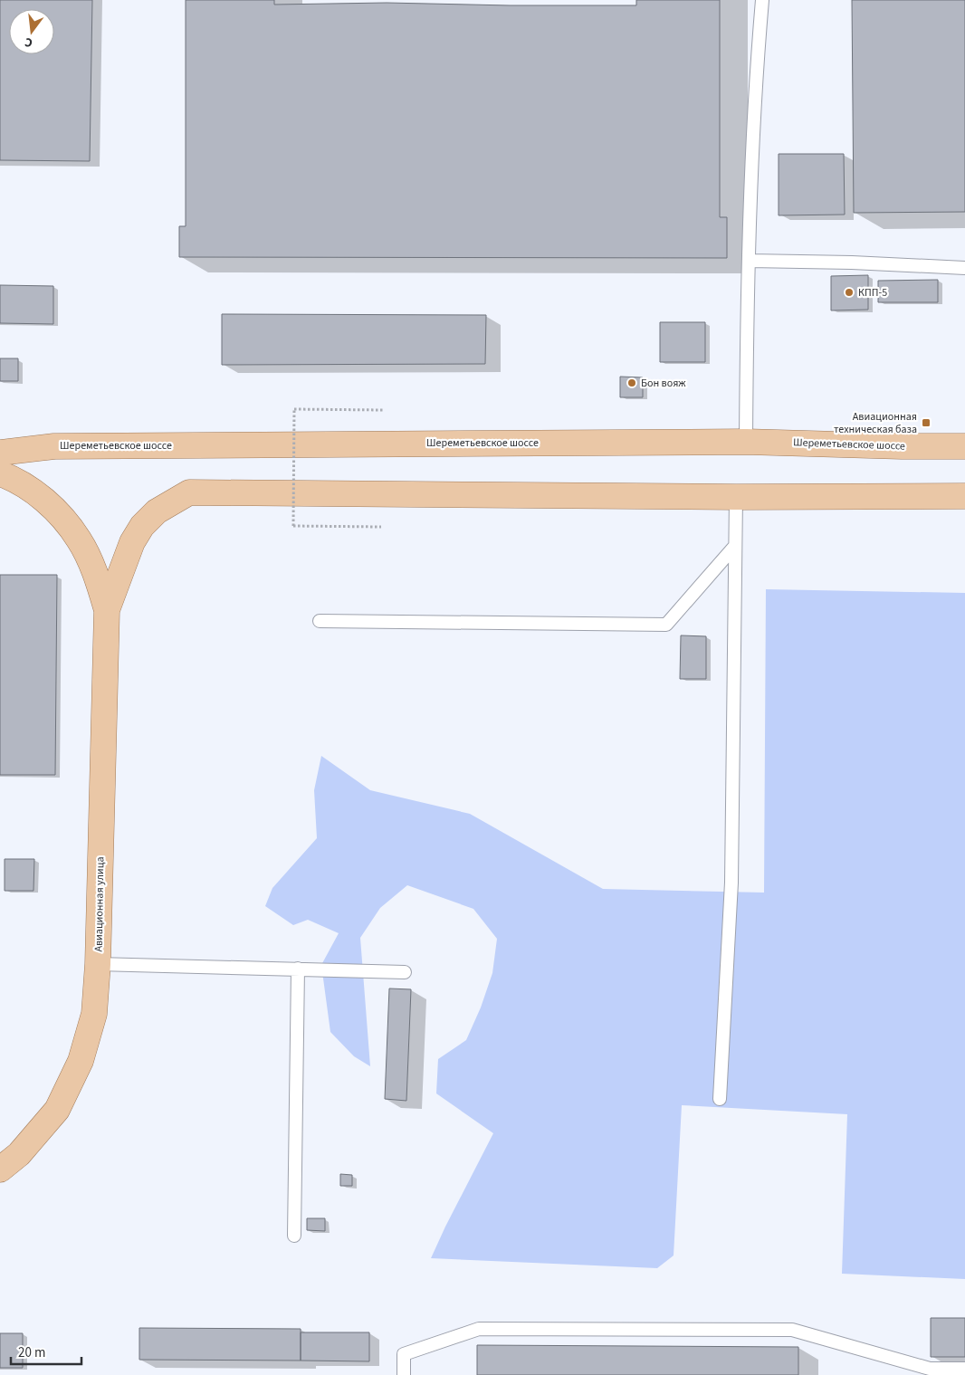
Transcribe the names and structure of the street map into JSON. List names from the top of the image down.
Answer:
{
  "streets": {
    "main road": ["Шереметьевское шоссе", "Авиационная улица"]
  },
  "places": {
    "other": ["КПП-5", "Бон вояж"],
    "transit": ["Авиационная техническая база"]
  },
  "scale_bar": "20 m",
  "north": "bottom"
}
